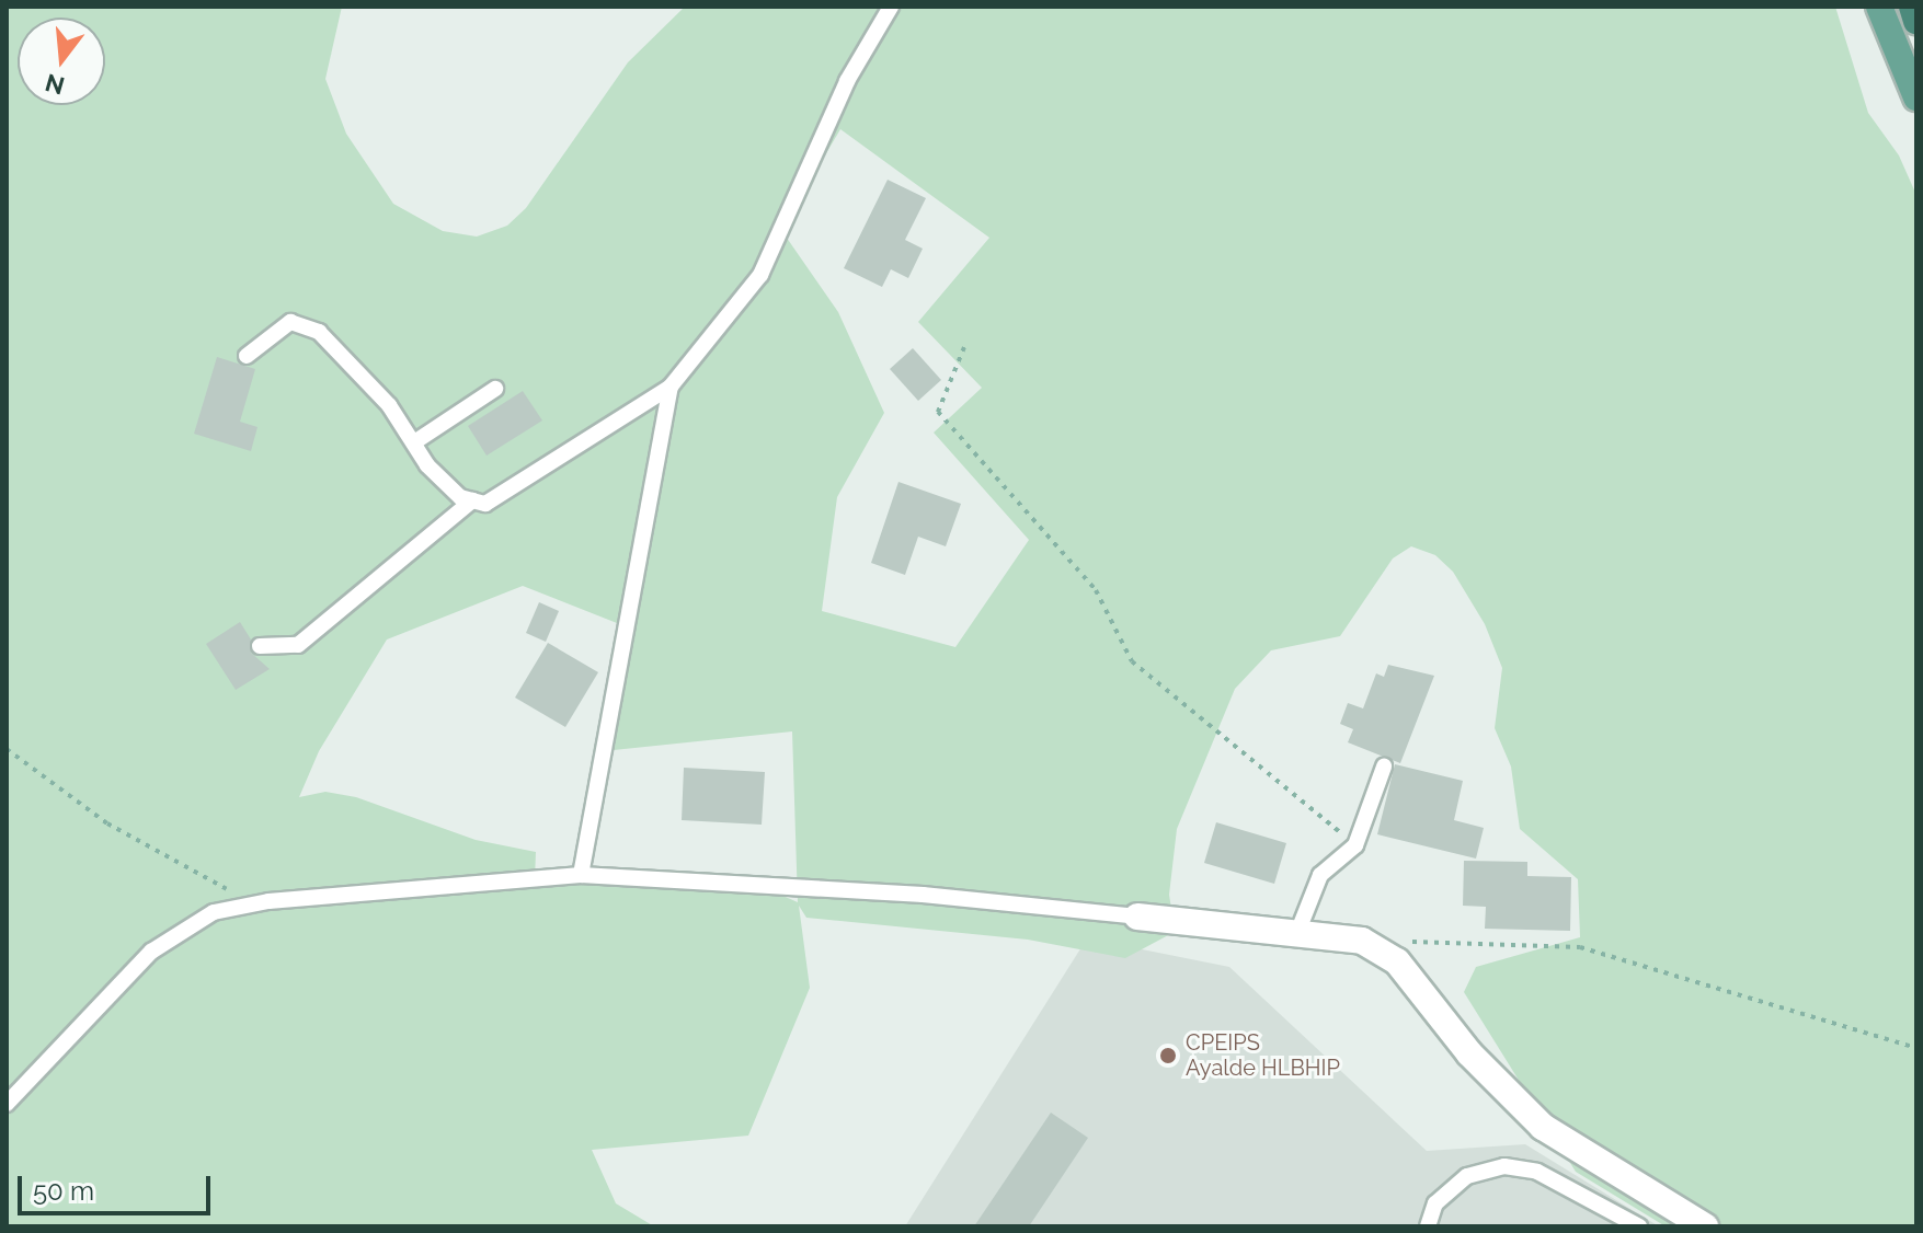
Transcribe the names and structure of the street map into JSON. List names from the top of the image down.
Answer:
{
  "places": ["CPEIPS Ayalde HLBHIP"],
  "scale_bar": "50 m",
  "north": "bottom"
}
